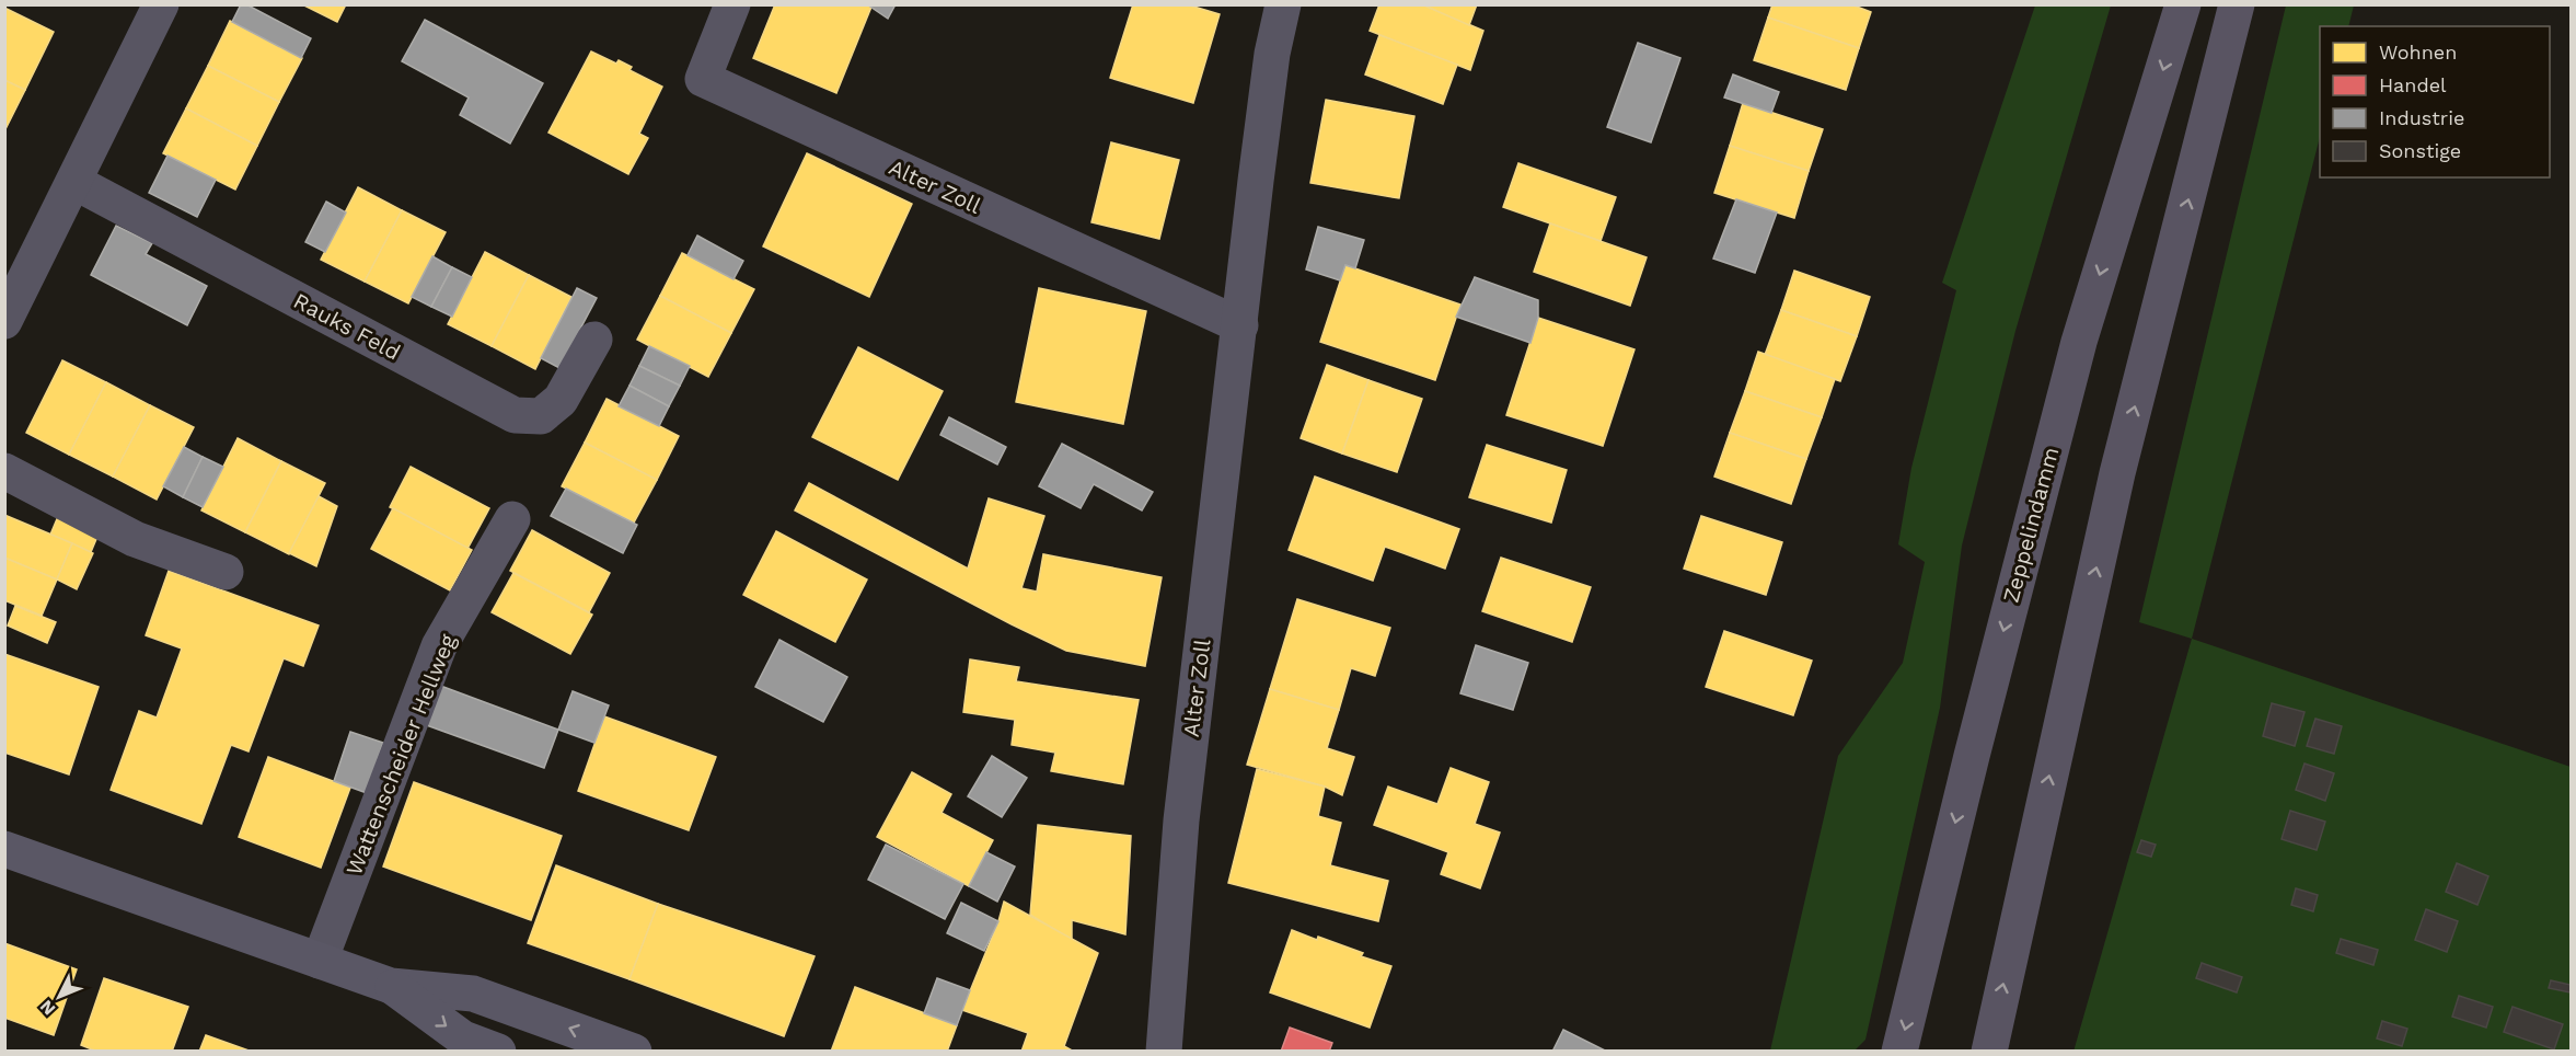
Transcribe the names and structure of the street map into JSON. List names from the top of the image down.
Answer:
{
  "streets": {
    "main road": ["Zeppelindamm"],
    "street": ["Alter Zoll", "Rauks Feld", "Wattenscheider Hellweg"]
  },
  "legend": [
    "Wohnen",
    "Handel",
    "Industrie",
    "Sonstige"
  ],
  "north": "bottom left"
}
